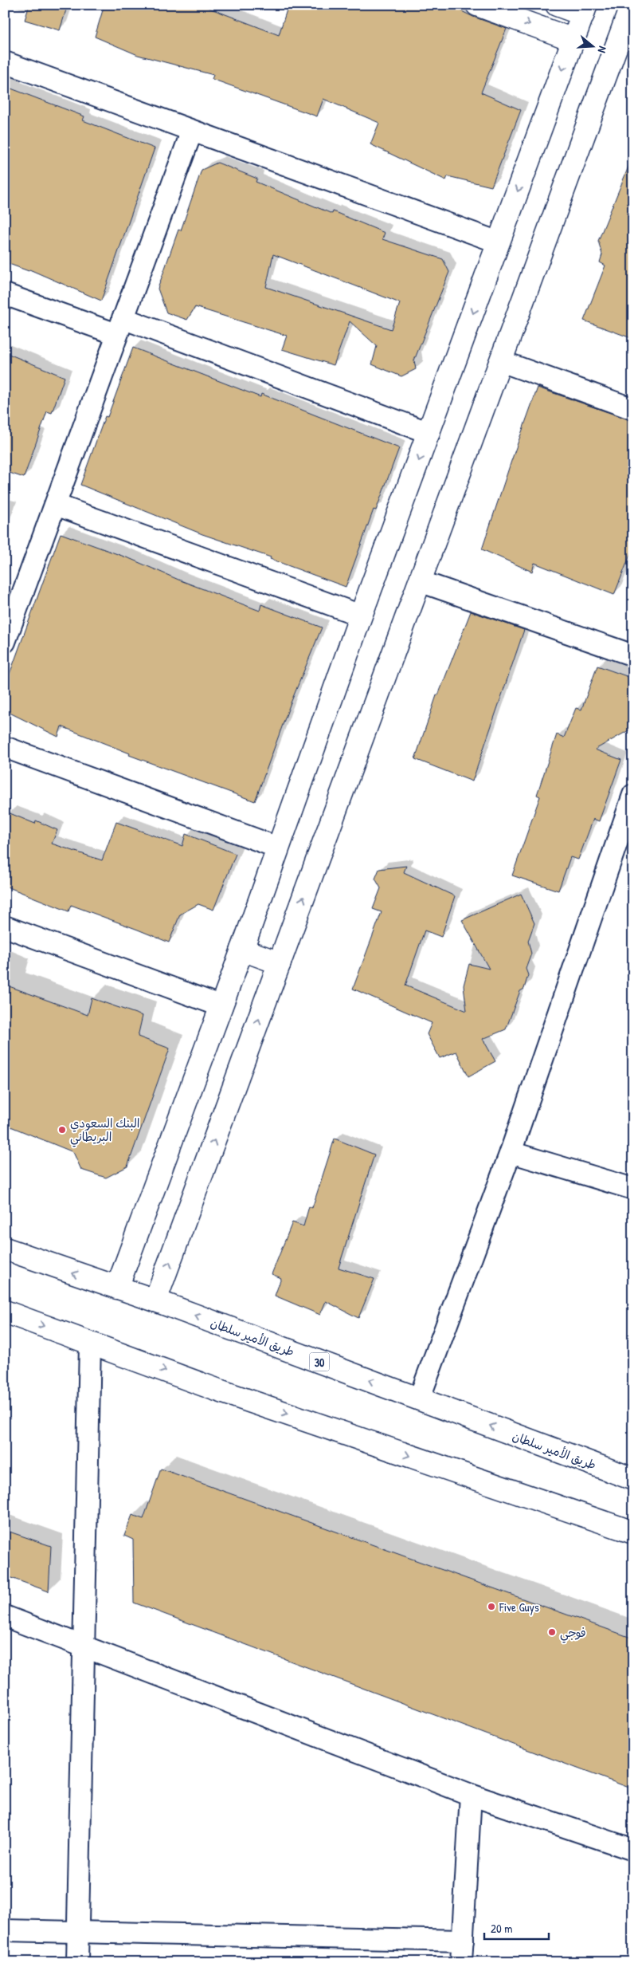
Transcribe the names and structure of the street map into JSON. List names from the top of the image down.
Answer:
{
  "streets": {
    "street": ["طريق الأمير سلطان", "30"]
  },
  "places": ["البنك السعودي البريطاني", "Five Guys", "فوجي"],
  "scale_bar": "20 m",
  "north": "right"
}
